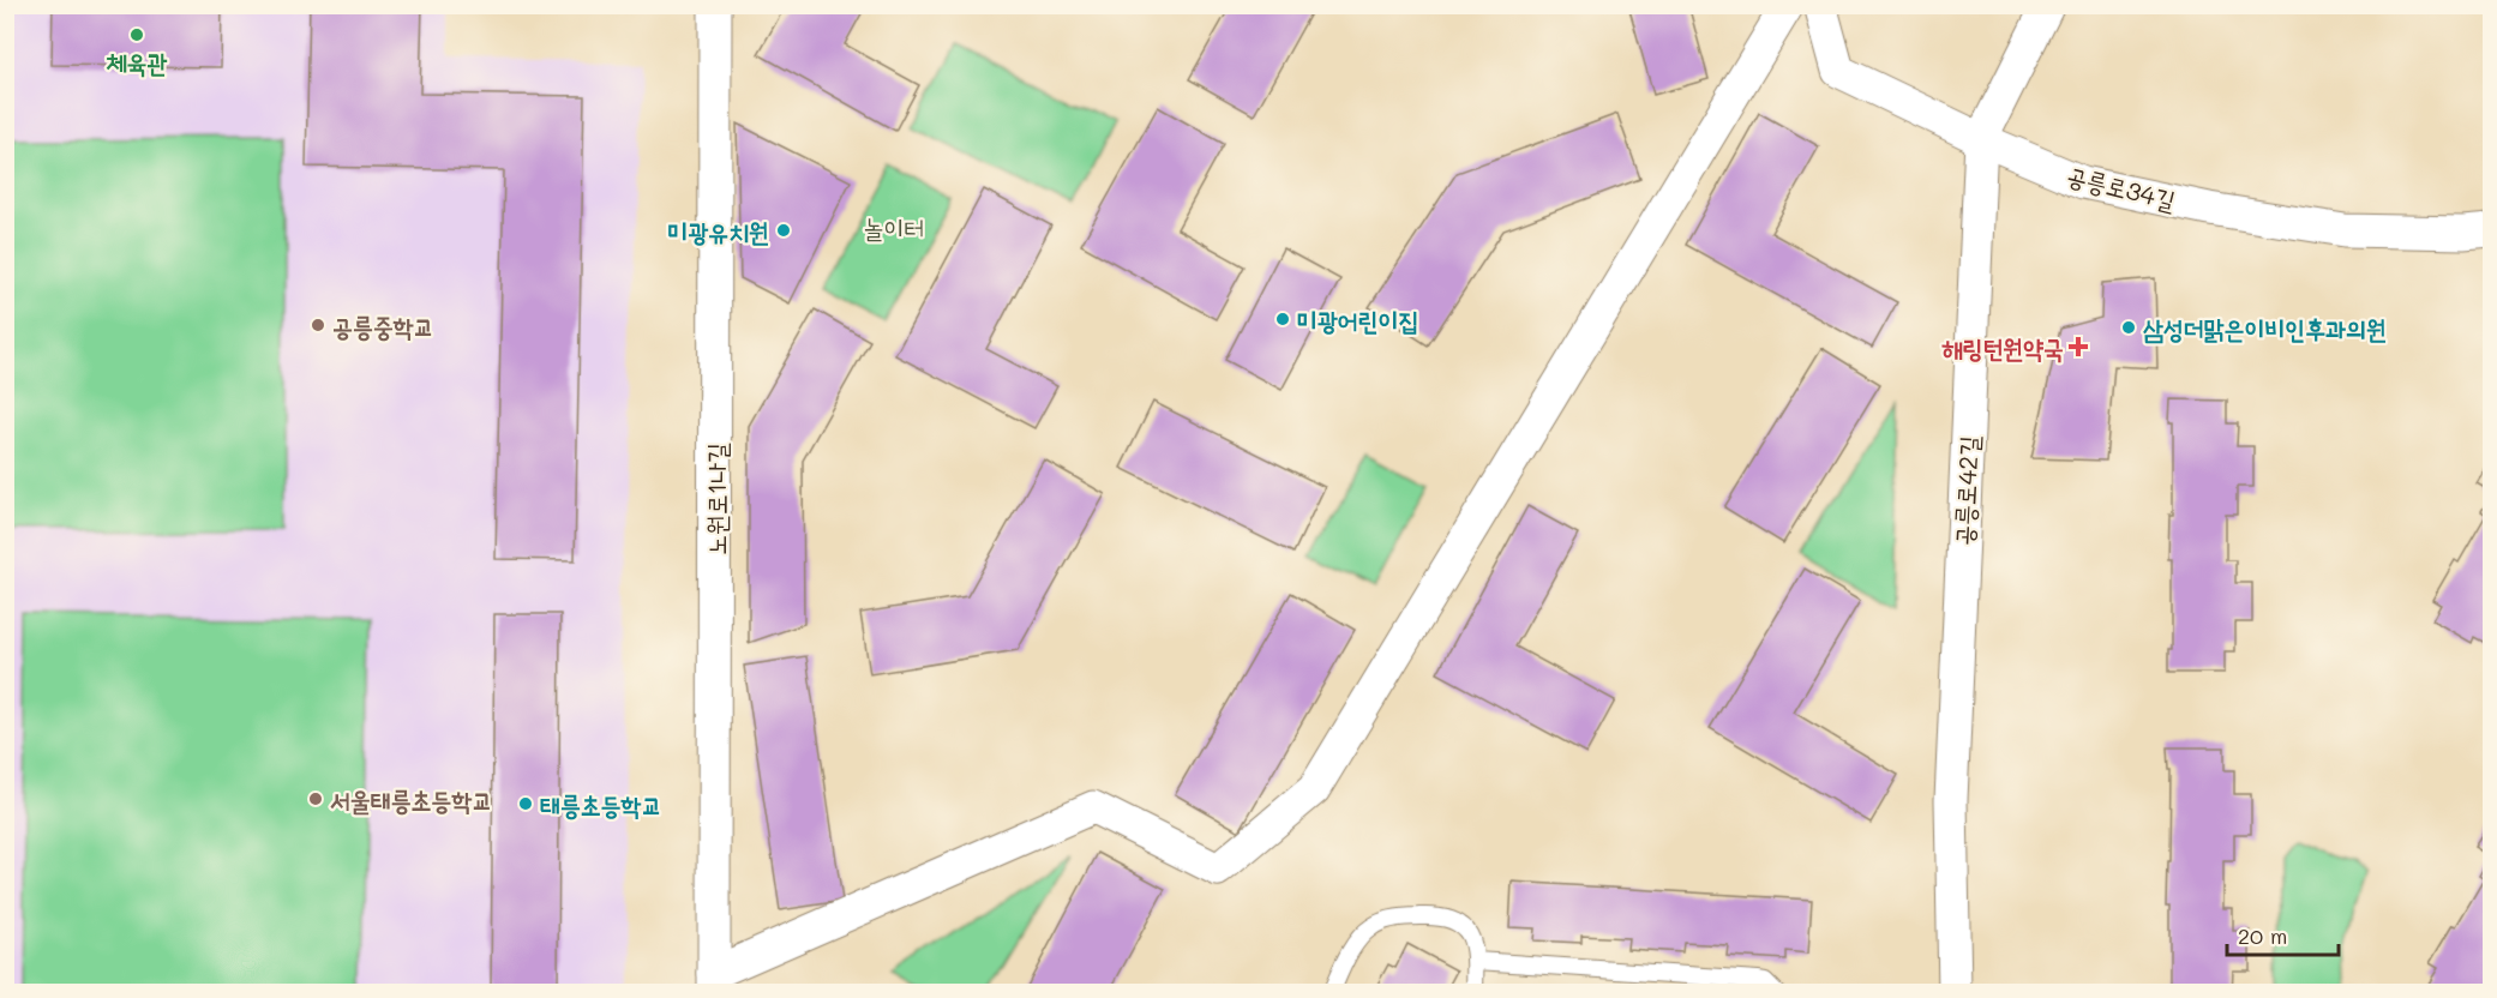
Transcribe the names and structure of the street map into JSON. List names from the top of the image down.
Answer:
{
  "streets": {
    "street": ["공릉로34길", "공릉로42길", "노원로1나길"]
  },
  "crossings": [
    ["공릉로34길", "공릉로42길"]
  ],
  "parks": ["놀이터"],
  "places": {
    "other": [
      "체육관",
      "미광유치원",
      "미광어린이집",
      "공릉중학교",
      "삼성더맑은이비인후과의원",
      "서울태릉초등학교",
      "태릉초등학교"
    ],
    "health": ["해링턴원약국"]
  },
  "scale_bar": "20 m"
}
